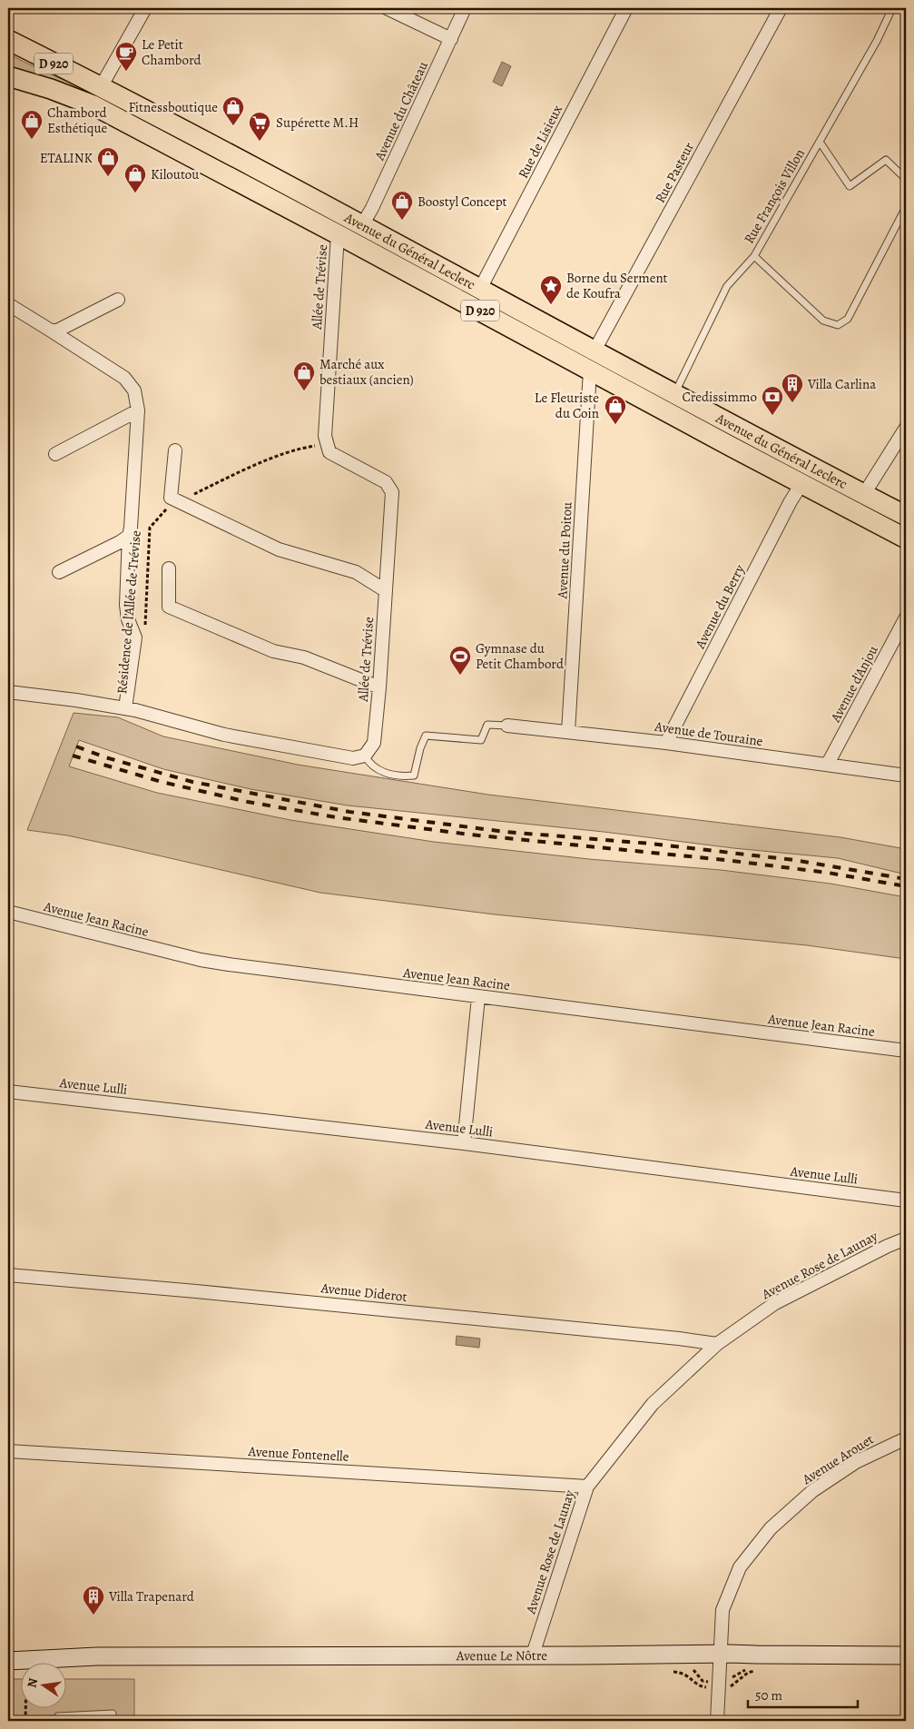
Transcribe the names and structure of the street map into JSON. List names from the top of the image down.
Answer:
{
  "streets": {
    "main road": ["D 920", "Avenue du Général Leclerc", "Avenue Le Nôtre"],
    "street": [
      "Avenue du Château",
      "Rue de Lisieux",
      "Rue Pasteur",
      "Allée de Trévise",
      "Avenue du Poitou",
      "Avenue du Berry",
      "Avenue d'Anjou",
      "Avenue de Touraine",
      "Avenue Jean Racine",
      "Avenue Lulli",
      "Avenue Rose de Launay",
      "Avenue Diderot",
      "Avenue Fontenelle",
      "Avenue Arouet"
    ],
    "lane": ["Rue François Villon"],
    "path": ["Résidence de l'Allée de Trévise"]
  },
  "crossings": [
    ["Avenue du Château", "Avenue du Général Leclerc"],
    ["Rue de Lisieux", "Avenue du Général Leclerc"],
    ["Rue Pasteur", "Avenue du Général Leclerc"],
    ["Rue François Villon", "Avenue du Général Leclerc"],
    ["Avenue du Général Leclerc", "Allée de Trévise"],
    ["Avenue du Général Leclerc", "Avenue du Poitou"],
    ["Avenue du Général Leclerc", "Avenue du Berry"],
    ["Allée de Trévise", "Résidence de l'Allée de Trévise"],
    ["Avenue du Poitou", "Avenue de Touraine"],
    ["Avenue du Berry", "Avenue de Touraine"],
    ["Avenue d'Anjou", "Avenue de Touraine"],
    ["Avenue Rose de Launay", "Avenue Diderot"],
    ["Avenue Rose de Launay", "Avenue Fontenelle"],
    ["Avenue Rose de Launay", "Avenue Le Nôtre"],
    ["Avenue Arouet", "Avenue Le Nôtre"]
  ],
  "places": {
    "cafe": ["Le Petit Chambord"],
    "shop": [
      "Fitnessboutique",
      "Chambord Esthétique",
      "ETALINK",
      "Kiloutou",
      "Boostyl Concept",
      "Marché aux bestiaux (ancien)",
      "Le Fleuriste du Coin"
    ],
    "supermarket": ["Supérette M.H"],
    "place": ["Borne du Serment de Koufra"],
    "building": ["Villa Carlina", "Villa Trapenard"],
    "bank": ["Credissimmo"],
    "sports": ["Gymnase du Petit Chambord"]
  },
  "scale_bar": "50 m",
  "north": "left"
}
